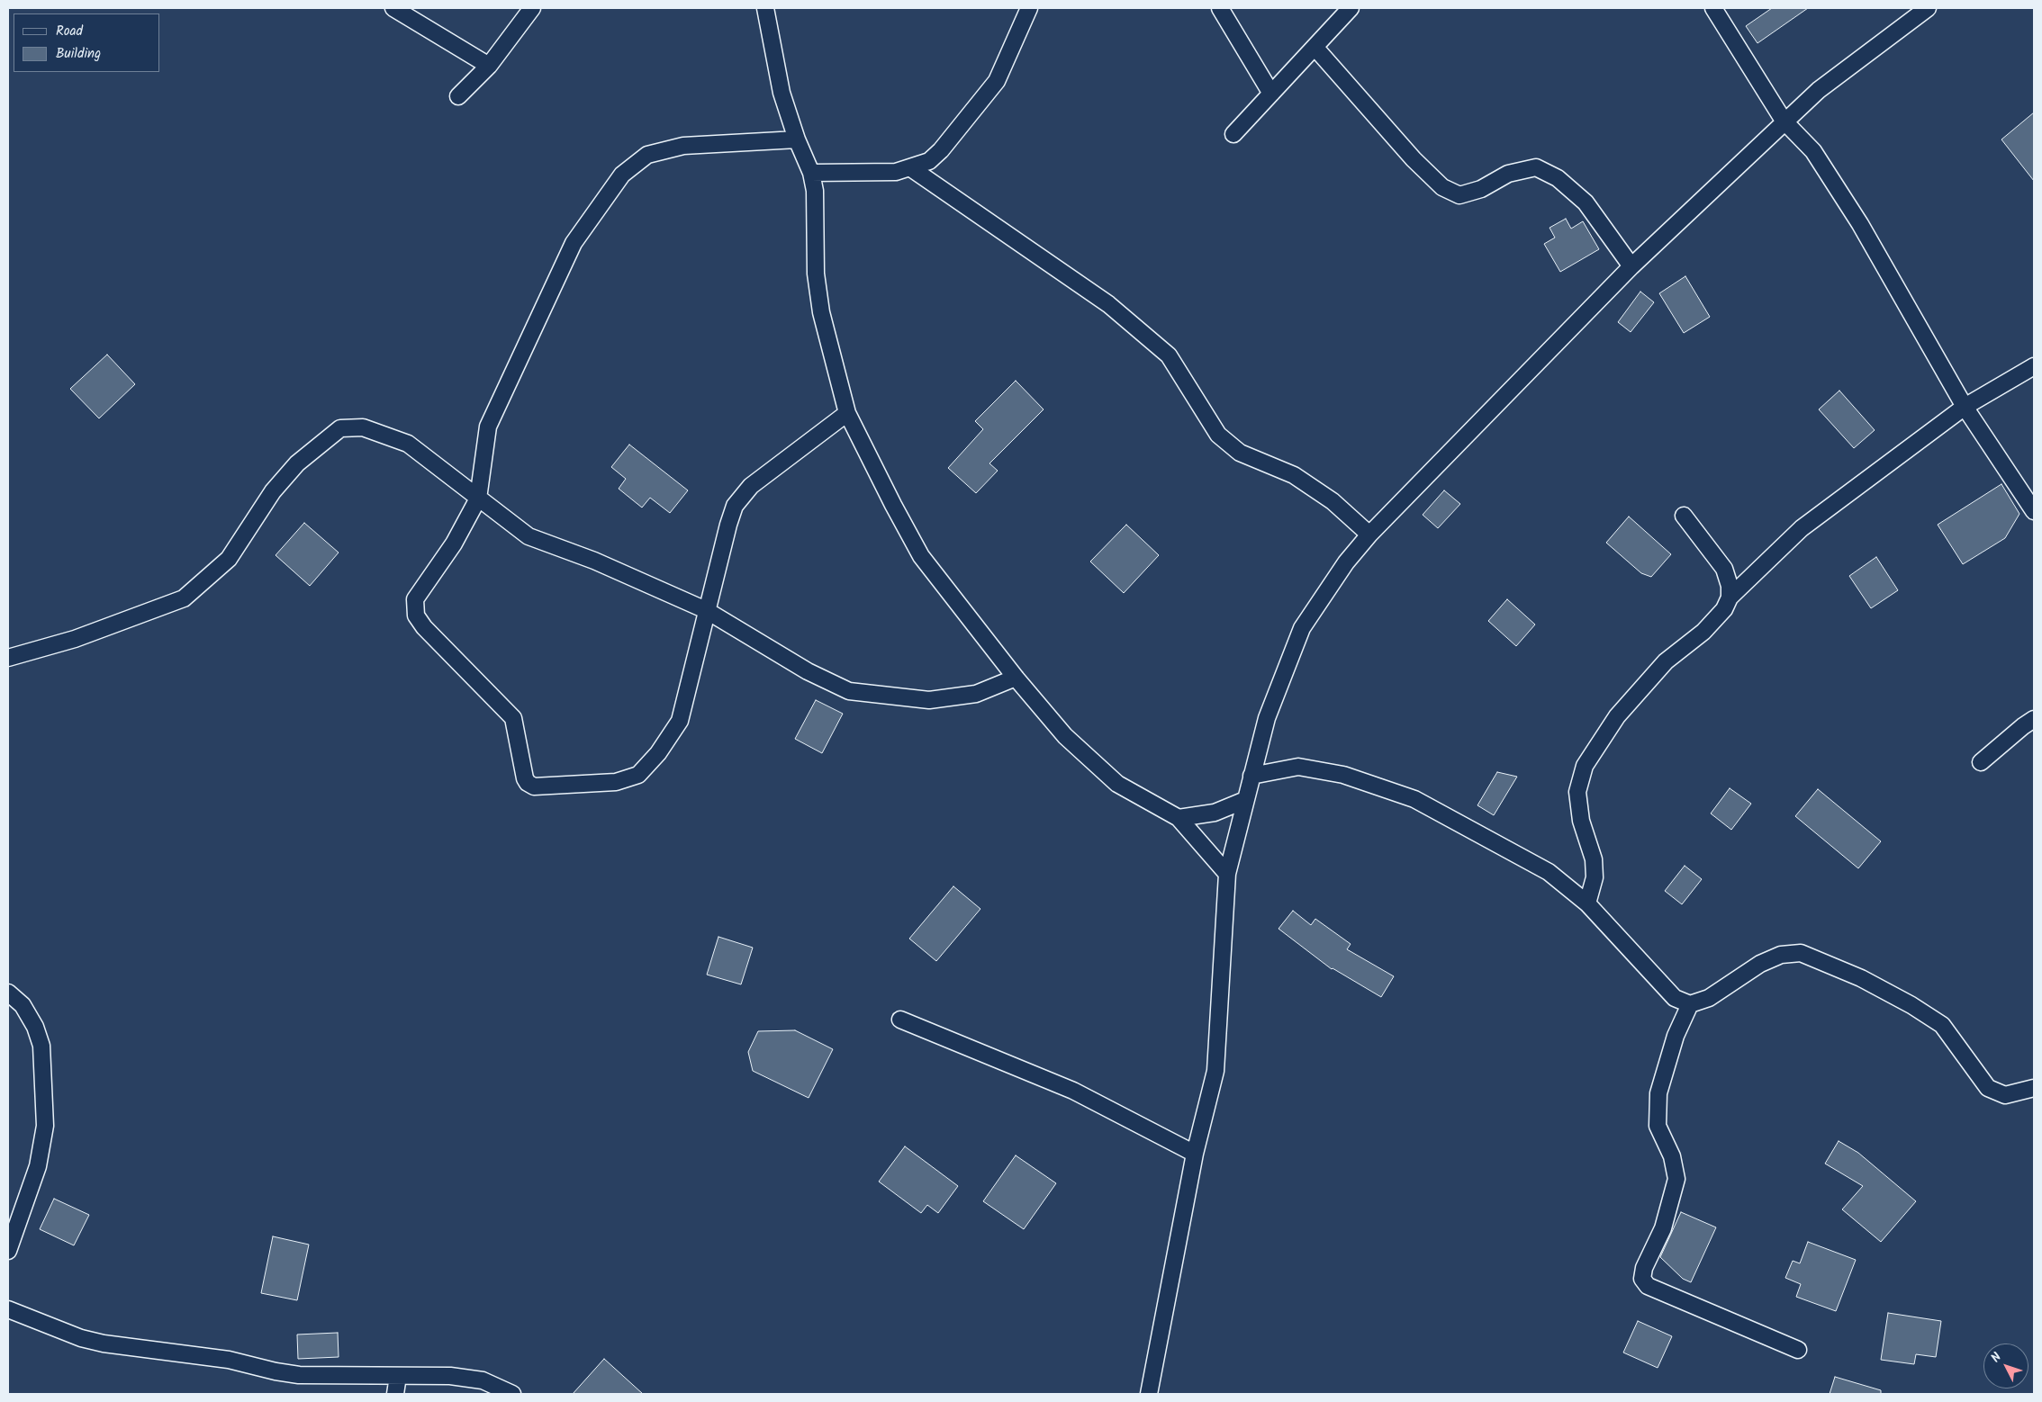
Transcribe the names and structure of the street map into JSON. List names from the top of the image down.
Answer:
{
  "legend": ["Road", "Building"],
  "north": "top left"
}
